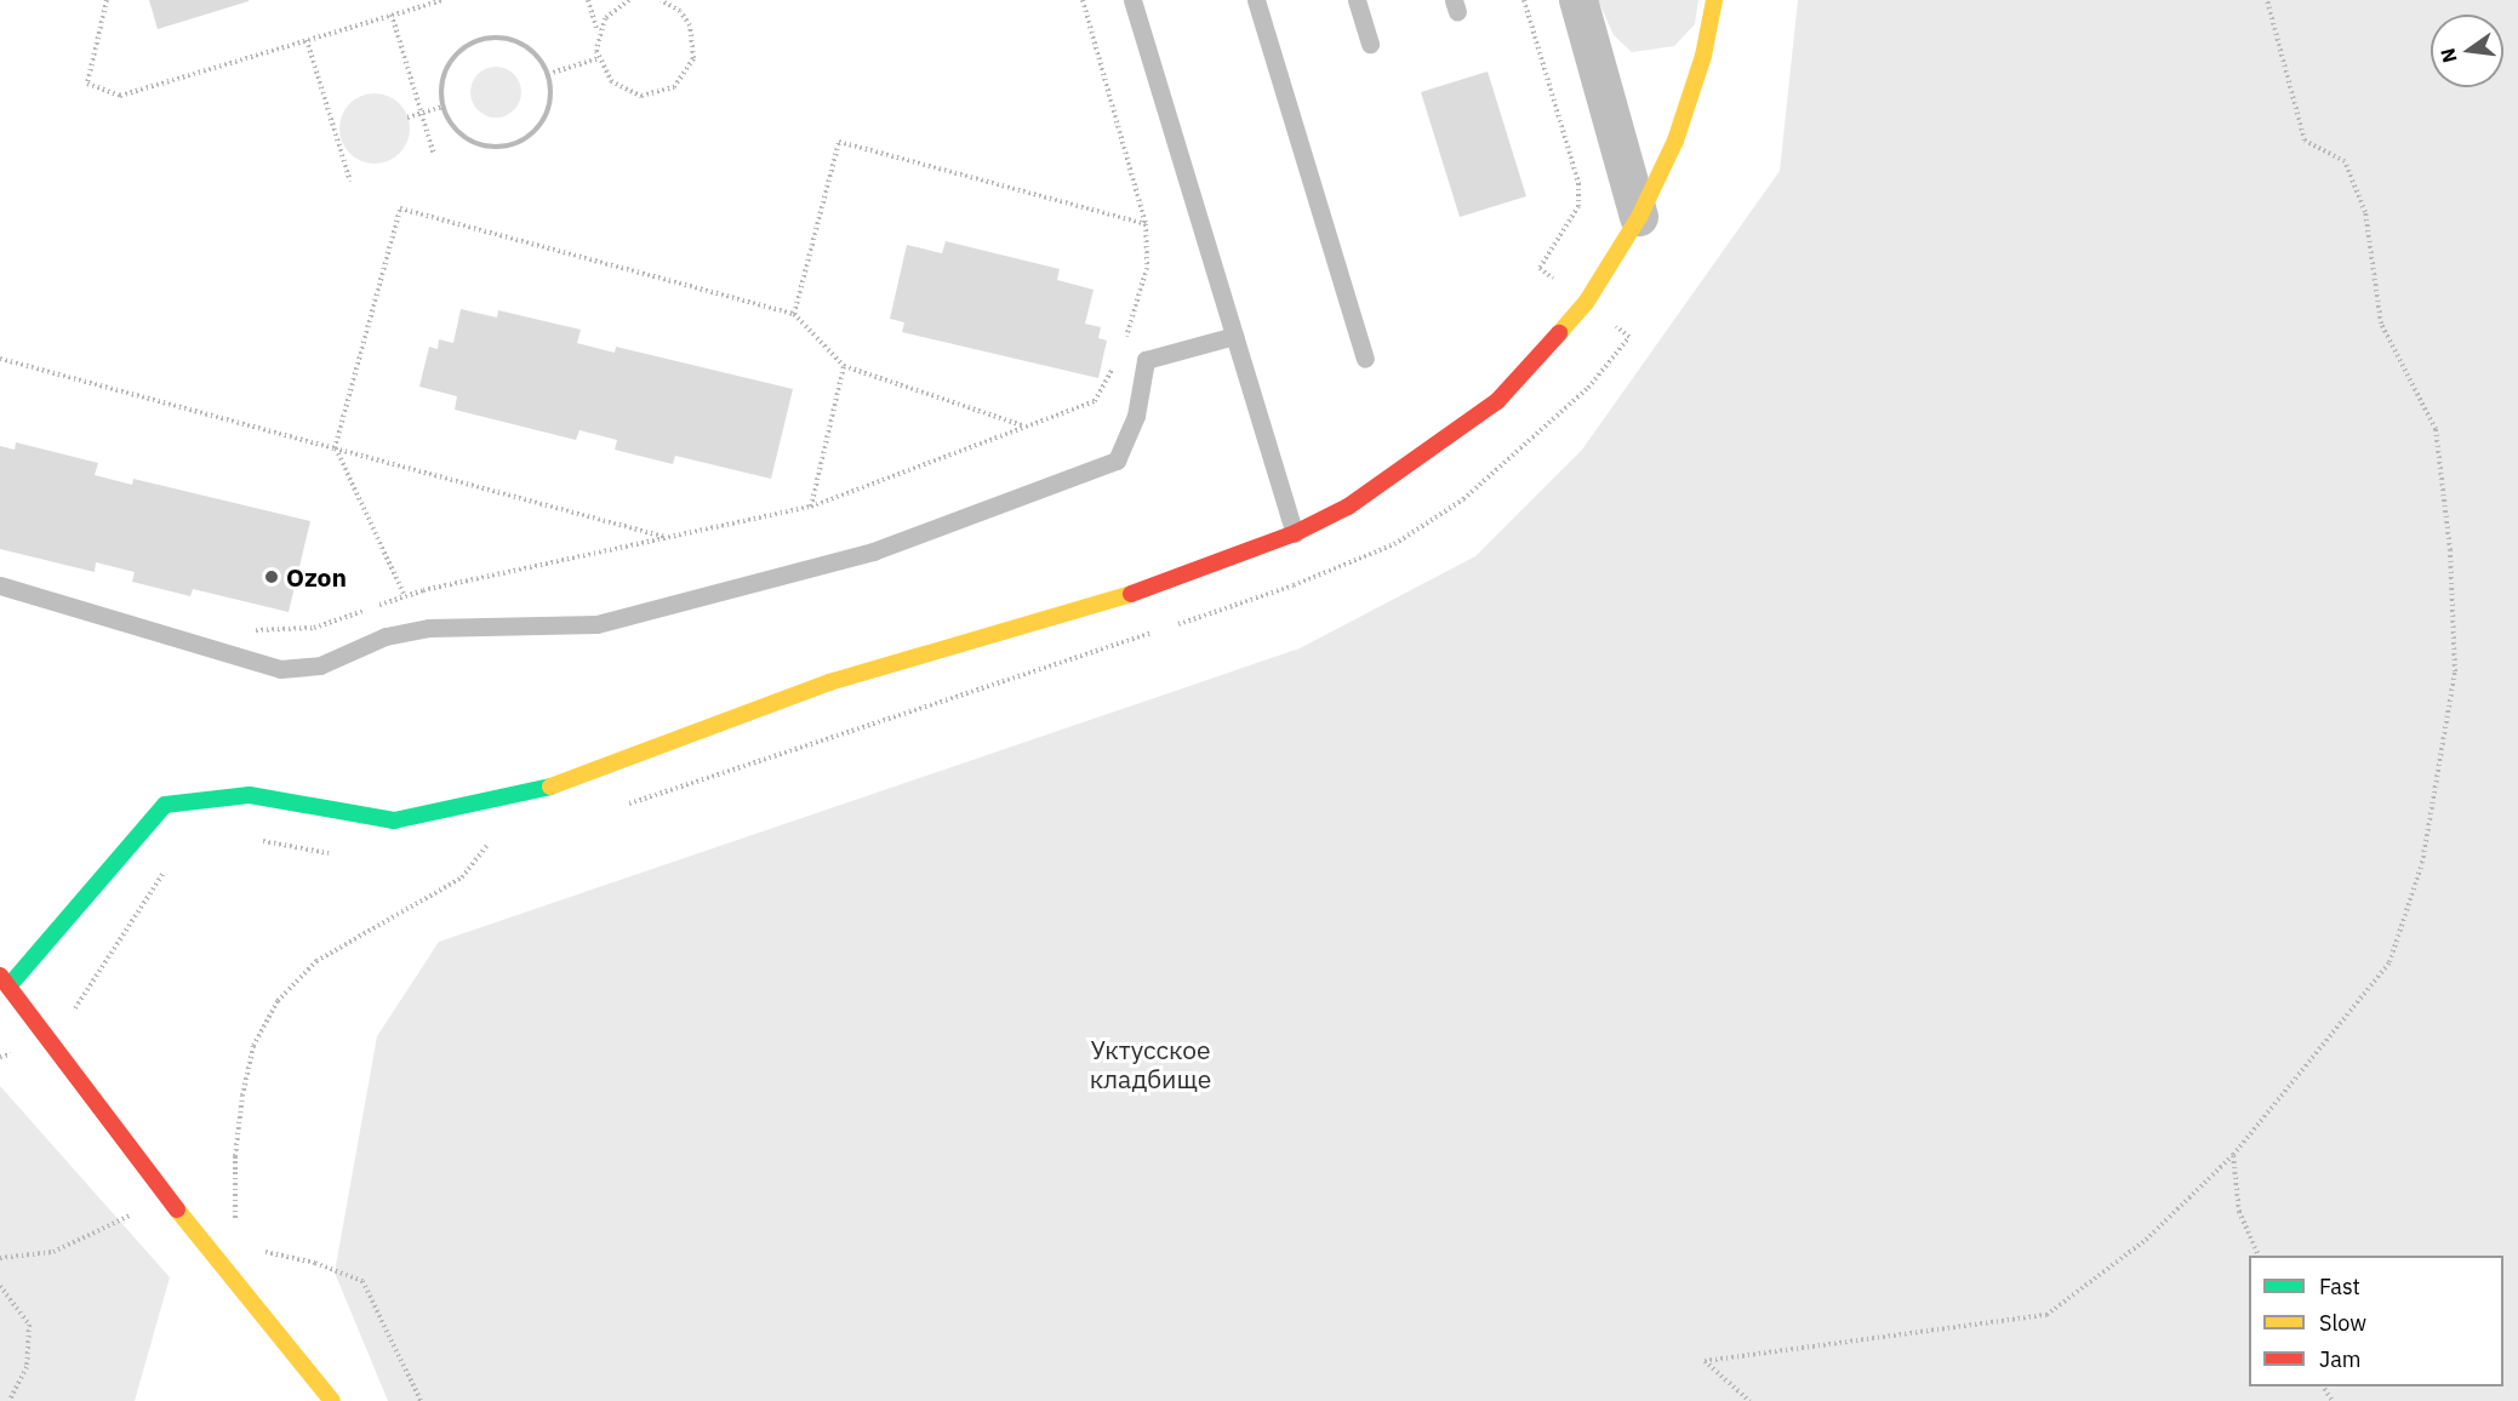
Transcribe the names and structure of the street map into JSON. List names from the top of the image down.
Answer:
{
  "parks": ["Уктусское кладбище"],
  "places": ["Ozon"],
  "legend": ["Fast", "Slow", "Jam"],
  "north": "left"
}
